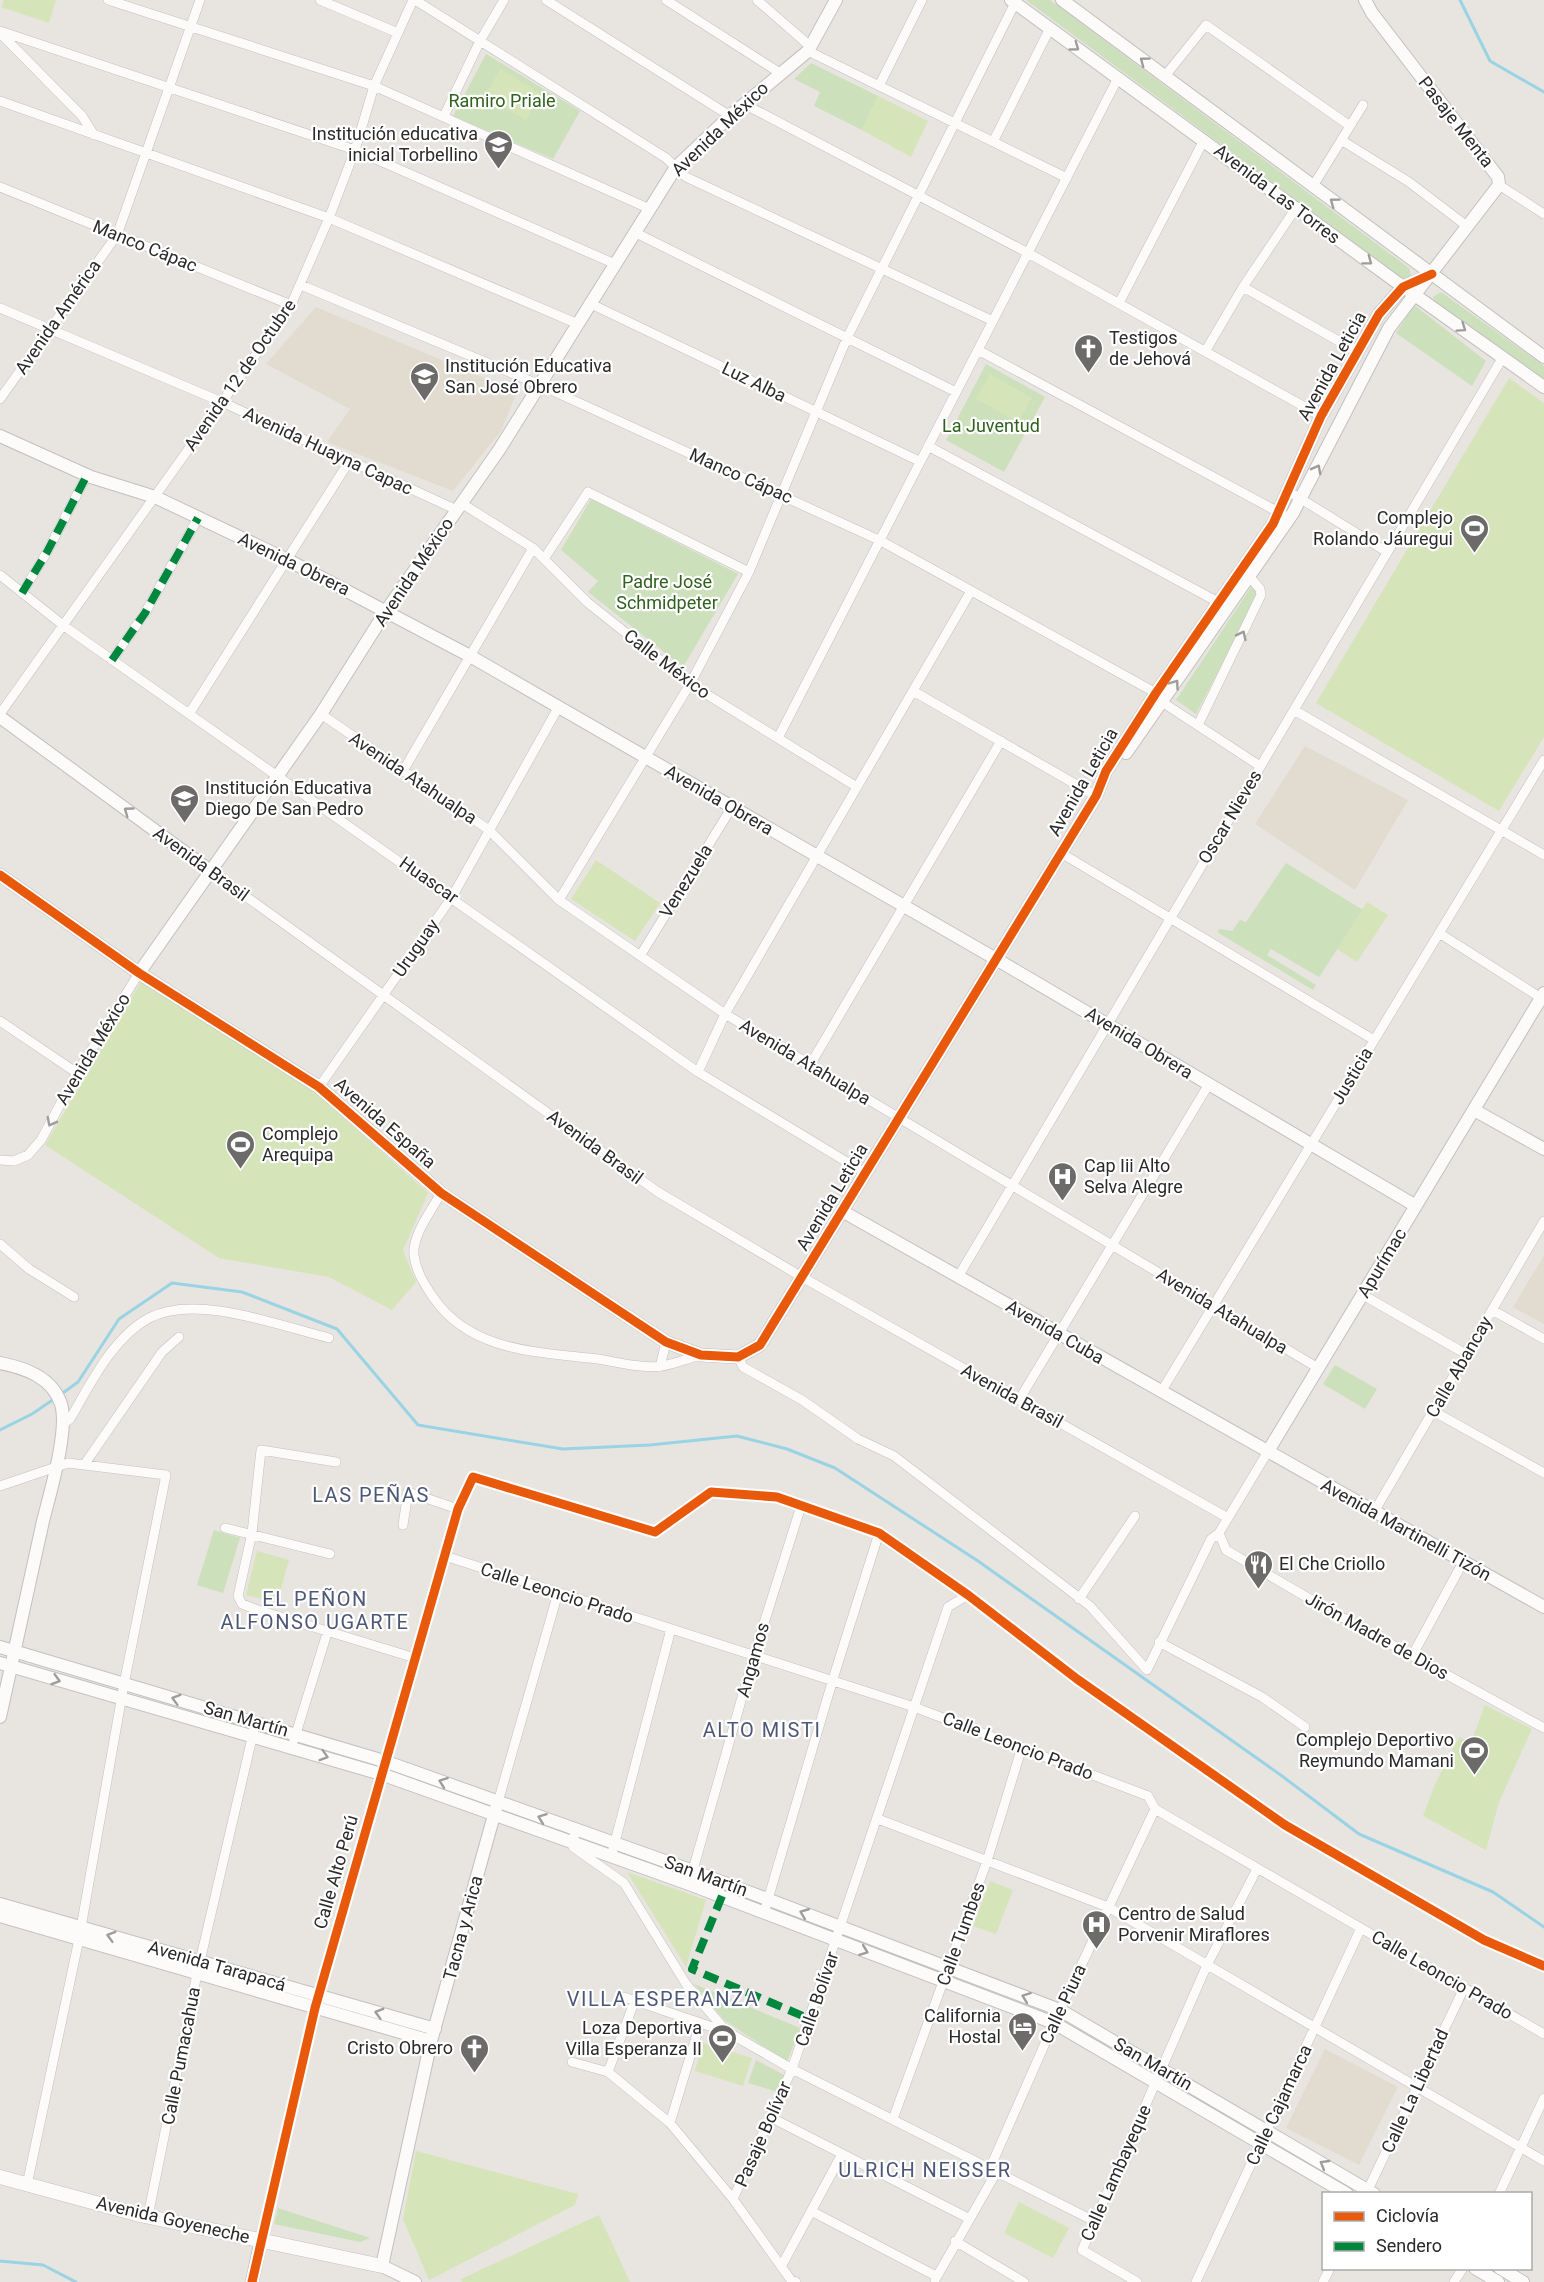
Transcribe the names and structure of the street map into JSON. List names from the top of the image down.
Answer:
{
  "streets": {
    "main road": ["Avenida Goyeneche"],
    "street": [
      "Pasaje Menta",
      "Avenida México",
      "Avenida Las Torres",
      "Manco Cápac",
      "Avenida América",
      "Avenida Leticia",
      "Avenida 12 de Octubre",
      "Luz Alba",
      "Avenida Huayna Capac",
      "Avenida Obrera",
      "Calle México",
      "Avenida Atahualpa",
      "Oscar Nieves",
      "Avenida Brasil",
      "Huascar",
      "Venezuela",
      "Uruguay",
      "Justicia",
      "Avenida España",
      "Apurímac",
      "Avenida Cuba",
      "Calle Abancay",
      "Avenida Martinelli Tizón",
      "Calle Leoncio Prado",
      "Jirón Madre de Dios",
      "Angamos",
      "San Martín",
      "Calle Alto Perú",
      "Tacna y Arica",
      "Calle Tumbes",
      "Avenida Tarapacá",
      "Calle Bolívar",
      "Calle Piura",
      "Calle Pumacahua",
      "Calle La Libertad",
      "Calle Cajamarca",
      "Pasaje Bolívar",
      "Calle Lambayeque"
    ]
  },
  "crossings": [
    ["Pasaje Menta", "Avenida Las Torres"],
    ["Pasaje Menta", "Avenida Leticia"],
    ["Avenida México", "Manco Cápac"],
    ["Avenida México", "Luz Alba"],
    ["Avenida México", "Avenida Huayna Capac"],
    ["Avenida México", "Avenida Obrera"],
    ["Avenida México", "Calle México"],
    ["Avenida México", "Avenida Atahualpa"],
    ["Avenida México", "Avenida Brasil"],
    ["Avenida México", "Huascar"],
    ["Avenida México", "Avenida España"],
    ["Avenida Las Torres", "Avenida Leticia"],
    ["Avenida Las Torres", "Oscar Nieves"],
    ["Manco Cápac", "Avenida América"],
    ["Manco Cápac", "Avenida Leticia"],
    ["Manco Cápac", "Avenida 12 de Octubre"],
    ["Manco Cápac", "Oscar Nieves"],
    ["Avenida América", "Avenida Huayna Capac"],
    ["Avenida Leticia", "Avenida Obrera"],
    ["Avenida Leticia", "Avenida Atahualpa"],
    ["Avenida Leticia", "Avenida Brasil"],
    ["Avenida Leticia", "Huascar"],
    ["Avenida Leticia", "Avenida España"],
    ["Avenida Leticia", "Avenida Cuba"],
    ["Avenida 12 de Octubre", "Avenida Huayna Capac"],
    ["Avenida 12 de Octubre", "Avenida Obrera"],
    ["Avenida 12 de Octubre", "Avenida Brasil"],
    ["Avenida 12 de Octubre", "Huascar"],
    ["Avenida Huayna Capac", "Calle México"],
    ["Avenida Obrera", "Oscar Nieves"],
    ["Avenida Obrera", "Venezuela"],
    ["Avenida Obrera", "Uruguay"],
    ["Avenida Obrera", "Justicia"],
    ["Avenida Obrera", "Apurímac"],
    ["Avenida Atahualpa", "Oscar Nieves"],
    ["Avenida Atahualpa", "Venezuela"],
    ["Avenida Atahualpa", "Uruguay"],
    ["Avenida Atahualpa", "Justicia"],
    ["Avenida Atahualpa", "Apurímac"],
    ["Oscar Nieves", "Avenida Cuba"],
    ["Avenida Brasil", "Uruguay"],
    ["Avenida Brasil", "Apurímac"],
    ["Huascar", "Uruguay"],
    ["Uruguay", "Avenida España"],
    ["Justicia", "Avenida Cuba"],
    ["Apurímac", "Avenida Cuba"],
    ["Apurímac", "Avenida Martinelli Tizón"],
    ["Apurímac", "Jirón Madre de Dios"],
    ["Avenida Cuba", "Avenida Martinelli Tizón"],
    ["Calle Abancay", "Avenida Martinelli Tizón"],
    ["Calle Leoncio Prado", "Angamos"],
    ["Calle Leoncio Prado", "Calle Alto Perú"],
    ["Calle Leoncio Prado", "Tacna y Arica"],
    ["Calle Leoncio Prado", "Calle Tumbes"],
    ["Calle Leoncio Prado", "Calle Bolívar"],
    ["Calle Leoncio Prado", "Calle Piura"],
    ["Calle Leoncio Prado", "Calle La Libertad"],
    ["Calle Leoncio Prado", "Calle Cajamarca"],
    ["Calle Leoncio Prado", "Calle Lambayeque"],
    ["Angamos", "San Martín"],
    ["Angamos", "Calle Alto Perú"],
    ["San Martín", "Calle Alto Perú"],
    ["San Martín", "Tacna y Arica"],
    ["San Martín", "Calle Tumbes"],
    ["San Martín", "Calle Bolívar"],
    ["San Martín", "Calle Piura"],
    ["San Martín", "Calle Pumacahua"],
    ["San Martín", "Calle La Libertad"],
    ["San Martín", "Calle Cajamarca"],
    ["San Martín", "Calle Lambayeque"],
    ["Calle Alto Perú", "Avenida Tarapacá"],
    ["Calle Alto Perú", "Avenida Goyeneche"],
    ["Tacna y Arica", "Avenida Tarapacá"],
    ["Tacna y Arica", "Avenida Goyeneche"],
    ["Avenida Tarapacá", "Calle Pumacahua"],
    ["Calle Bolívar", "Pasaje Bolívar"],
    ["Calle Pumacahua", "Avenida Goyeneche"]
  ],
  "districts": [
    "LAS PEÑAS",
    "EL PEÑON ALFONSO UGARTE",
    "ALTO MISTI",
    "VILLA ESPERANZA",
    "ULRICH NEISSER"
  ],
  "parks": ["Ramiro Priale", "La Juventud", "Padre José Schmidpeter"],
  "places": {
    "school or university": ["Institución educativa inicial Torbellino", "Institución Educativa San José Obrero", "Institución Educativa Diego De San Pedro"],
    "church": ["Testigos de Jehová", "Cristo Obrero"],
    "sports": [
      "Complejo Rolando Jáuregui",
      "Complejo Arequipa",
      "Complejo Deportivo Reymundo Mamani",
      "Loza Deportiva Villa Esperanza II"
    ],
    "hospital": ["Cap Iii Alto Selva Alegre", "Centro de Salud Porvenir Miraflores"],
    "restaurant": ["El Che Criollo"],
    "hotel": ["California Hostal"]
  },
  "legend": ["Ciclovía", "Sendero"]
}
